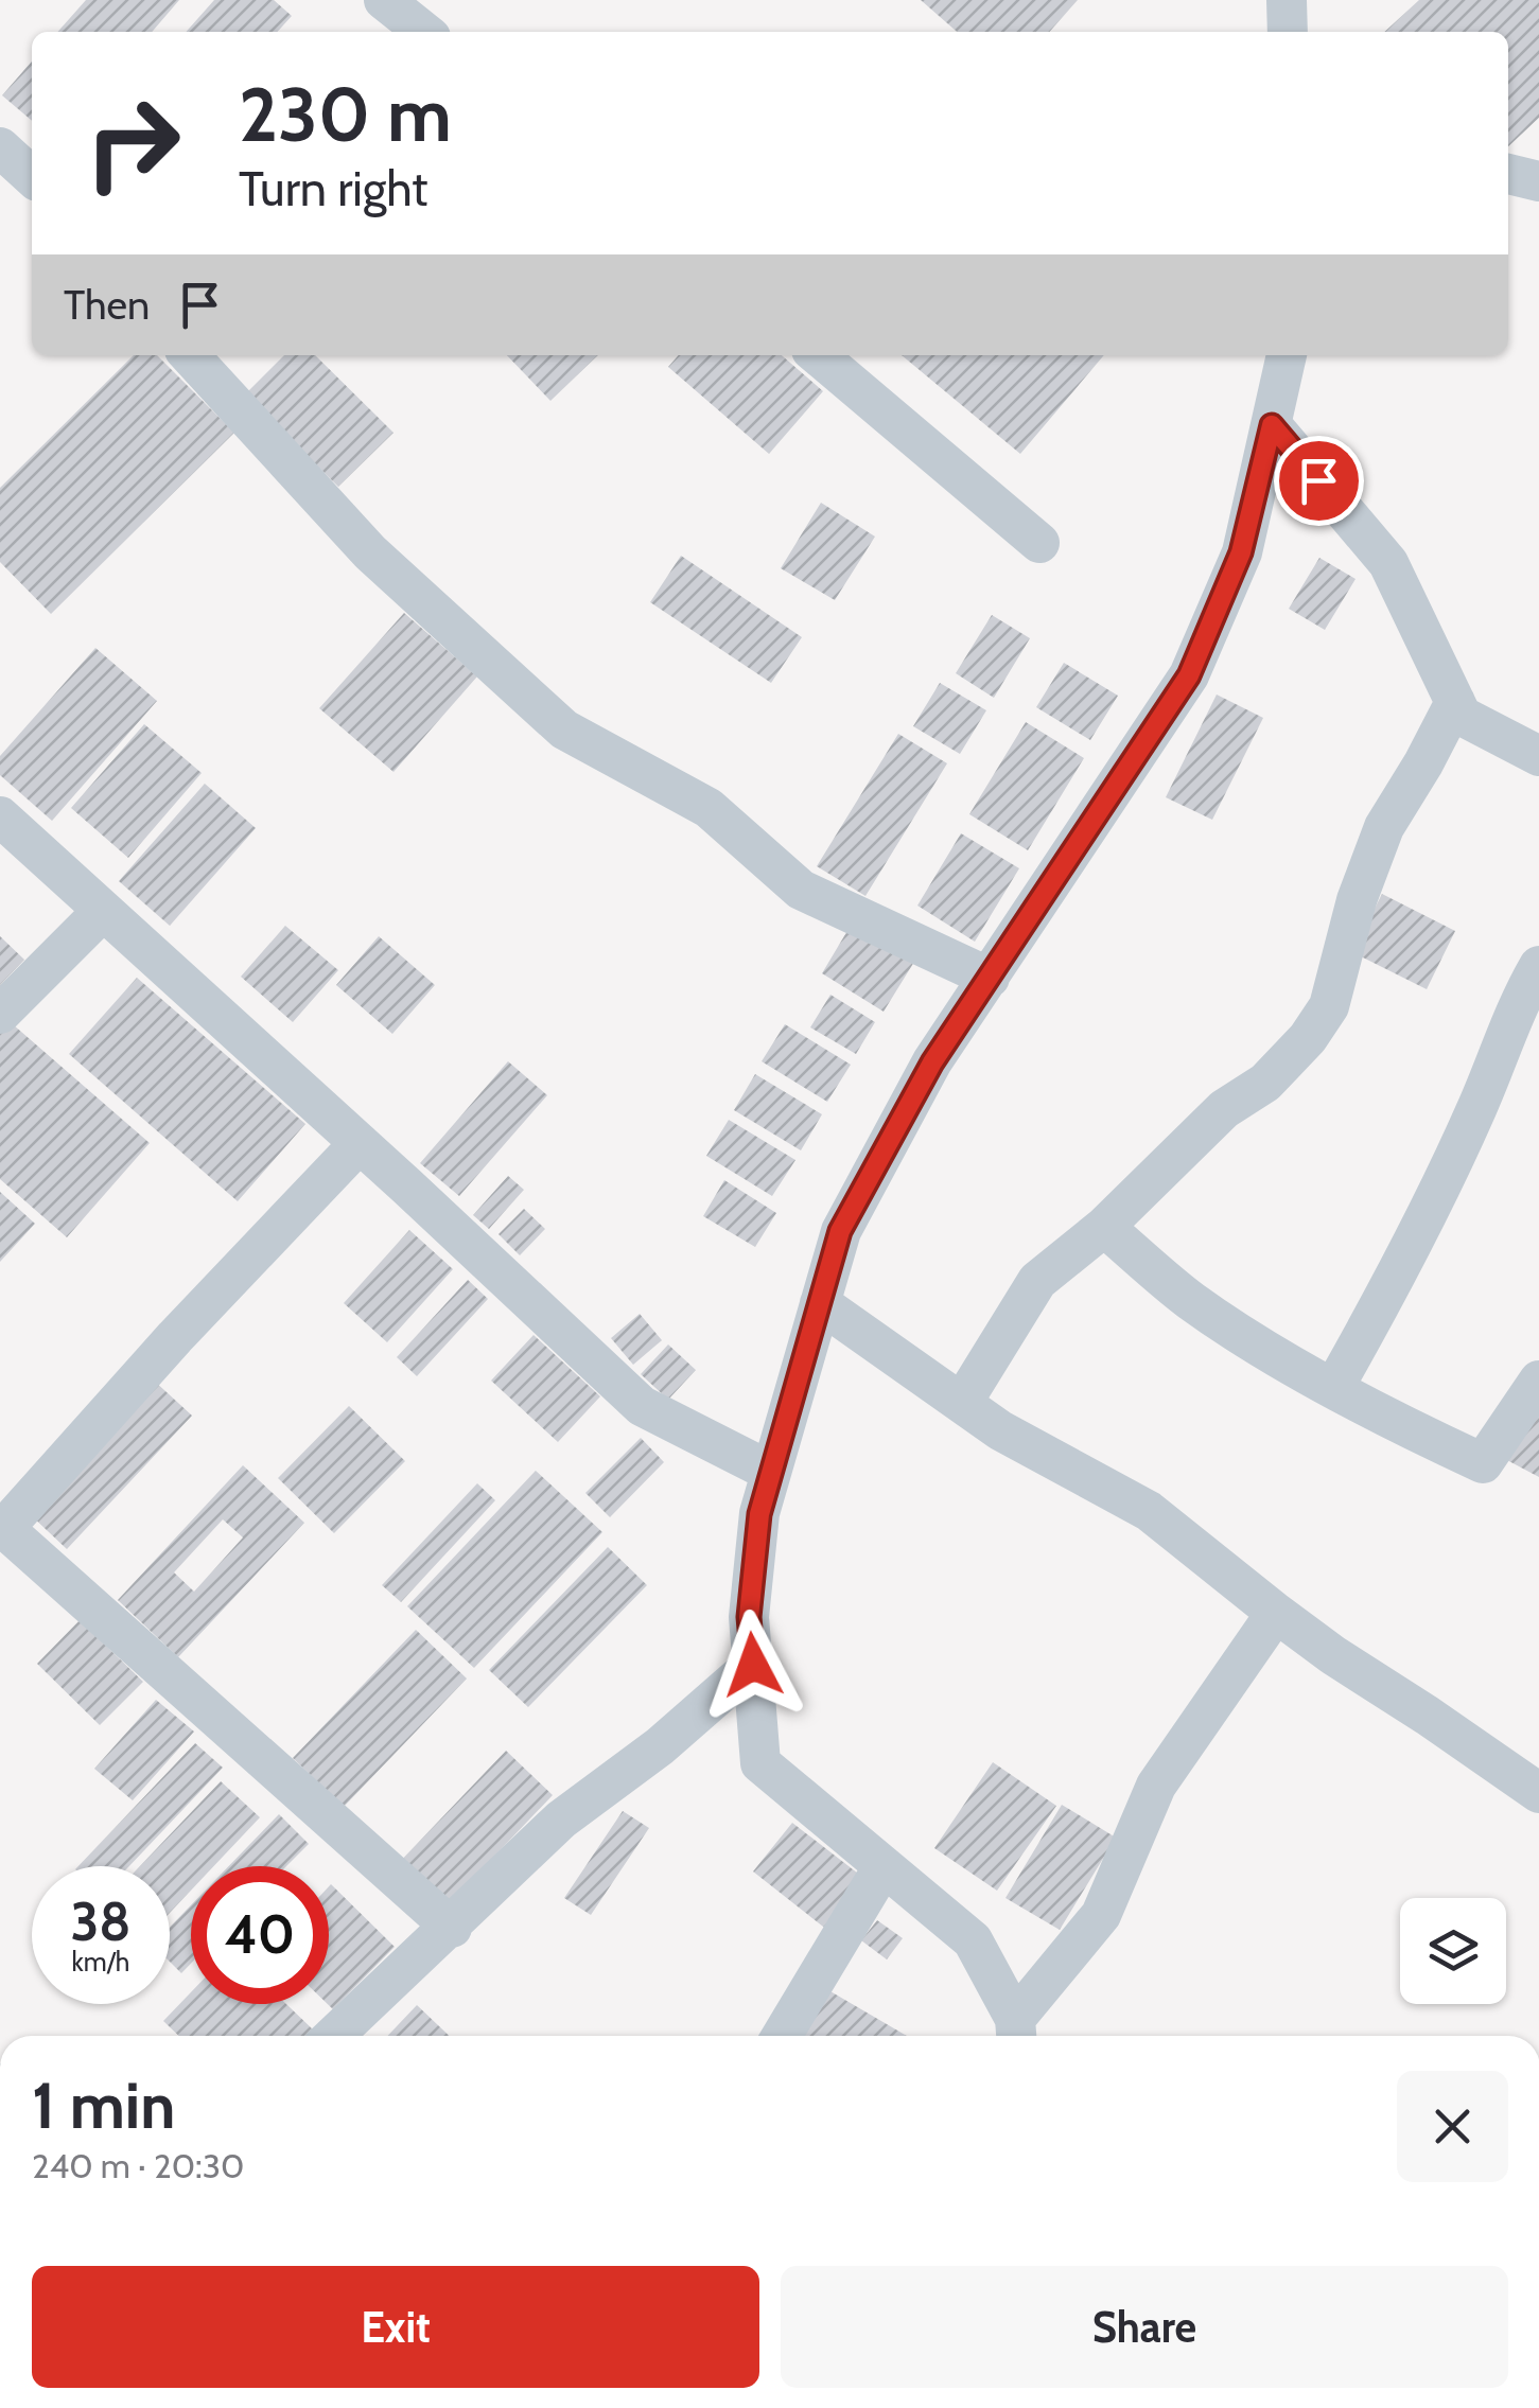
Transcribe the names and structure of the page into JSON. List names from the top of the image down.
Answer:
{
  "page": {
    "turn": ["230 m", "Turn right"],
    "then": "Then",
    "speed": "38 km/h",
    "limit": "40",
    "heading": ["1 min", "240 m · 20:30"],
    "buttons": ["Exit", "Share"]
  }
}
